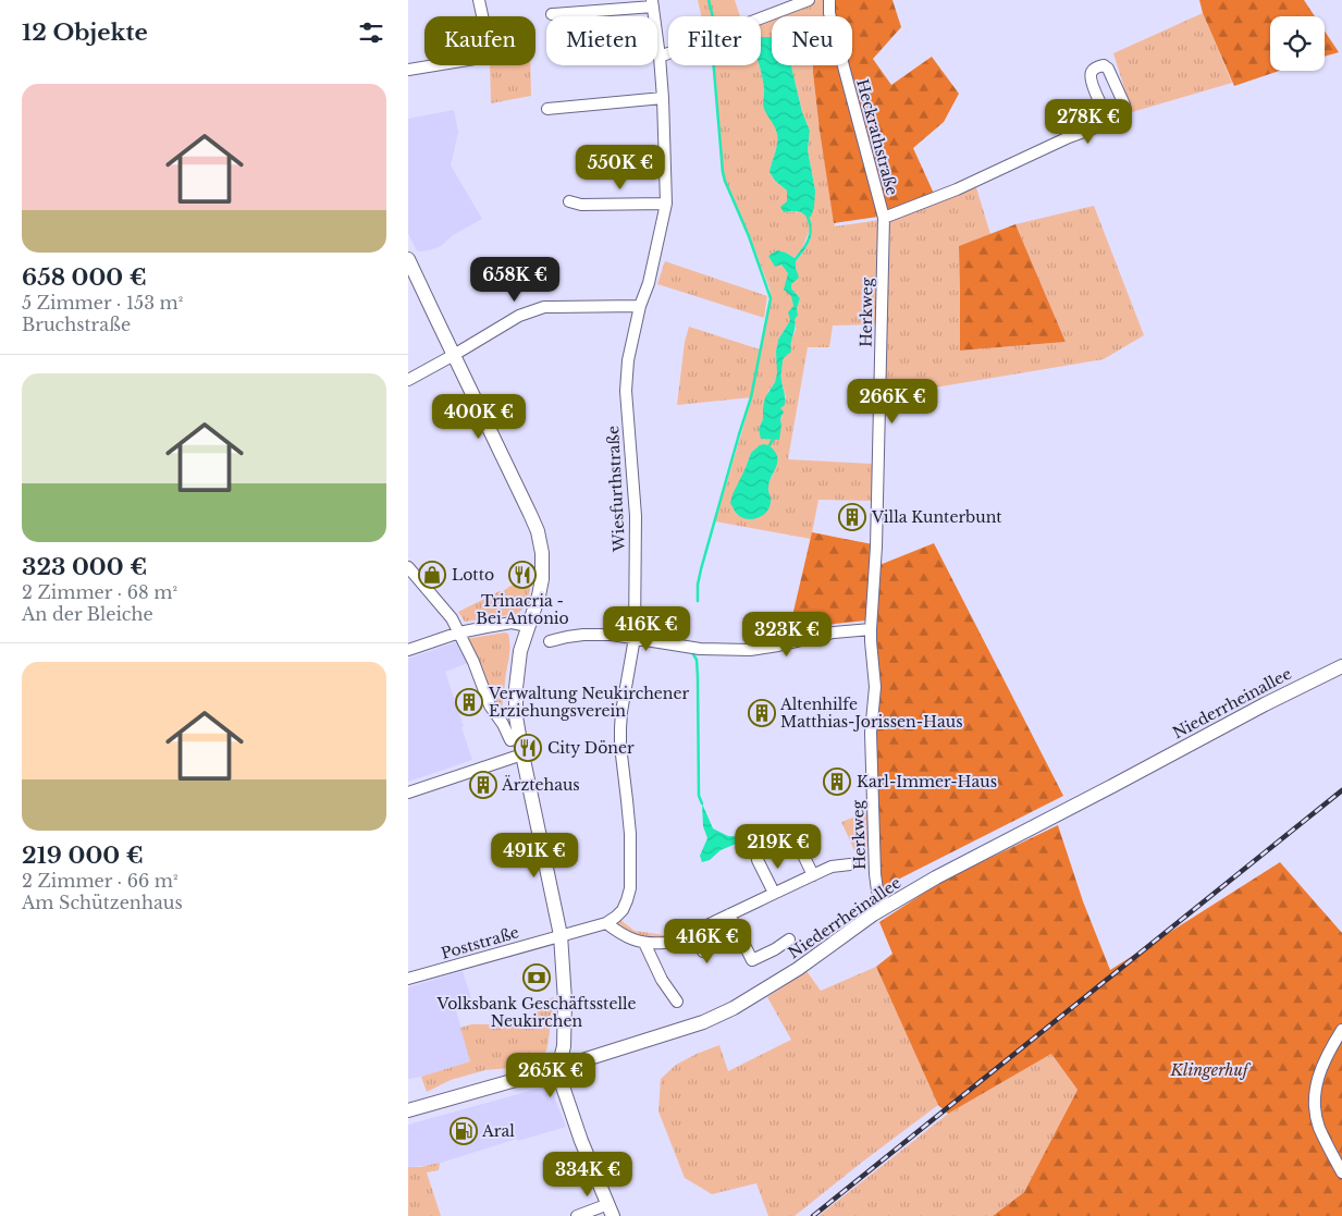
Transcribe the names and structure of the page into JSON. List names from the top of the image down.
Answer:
{
  "streets": {
    "main road": ["Niederrheinallee"],
    "street": [
      "Heckrathstraße",
      "Herkweg",
      "Wiesfurthstraße",
      "Poststraße"
    ]
  },
  "crossings": [
    ["Heckrathstraße", "Herkweg"],
    ["Herkweg", "Niederrheinallee"],
    ["Wiesfurthstraße", "Poststraße"]
  ],
  "parks": ["Klingerhuf"],
  "places": {
    "building": [
      "Villa Kunterbunt",
      "Verwaltung Neukirchener Erziehungsverein",
      "Altenhilfe Matthias-Jorissen-Haus",
      "Karl-Immer-Haus",
      "Ärztehaus"
    ],
    "shop": ["Lotto"],
    "restaurant": ["Trinacria - Bei Antonio", "City Döner"],
    "bank": ["Volksbank Geschäftsstelle Neukirchen"],
    "fuel station": ["Aral"]
  },
  "page": {
    "heading": "12 Objekte",
    "chip": [
      "Kaufen",
      "Mieten",
      "Filter",
      "Neu"
    ],
    "list": [
      {
        "name": "658 000 €",
        "note": "5 Zimmer · 153 m² · Bruchstraße"
      },
      {
        "name": "323 000 €",
        "note": "2 Zimmer · 68 m² · An der Bleiche"
      },
      {
        "name": "219 000 €",
        "note": "2 Zimmer · 66 m² · Am Schützenhaus"
      }
    ],
    "price": [
      "278K €",
      "550K €",
      "658K €",
      "266K €",
      "400K €",
      "416K €",
      "323K €",
      "219K €",
      "491K €",
      "416K €",
      "265K €",
      "334K €"
    ]
  }
}
